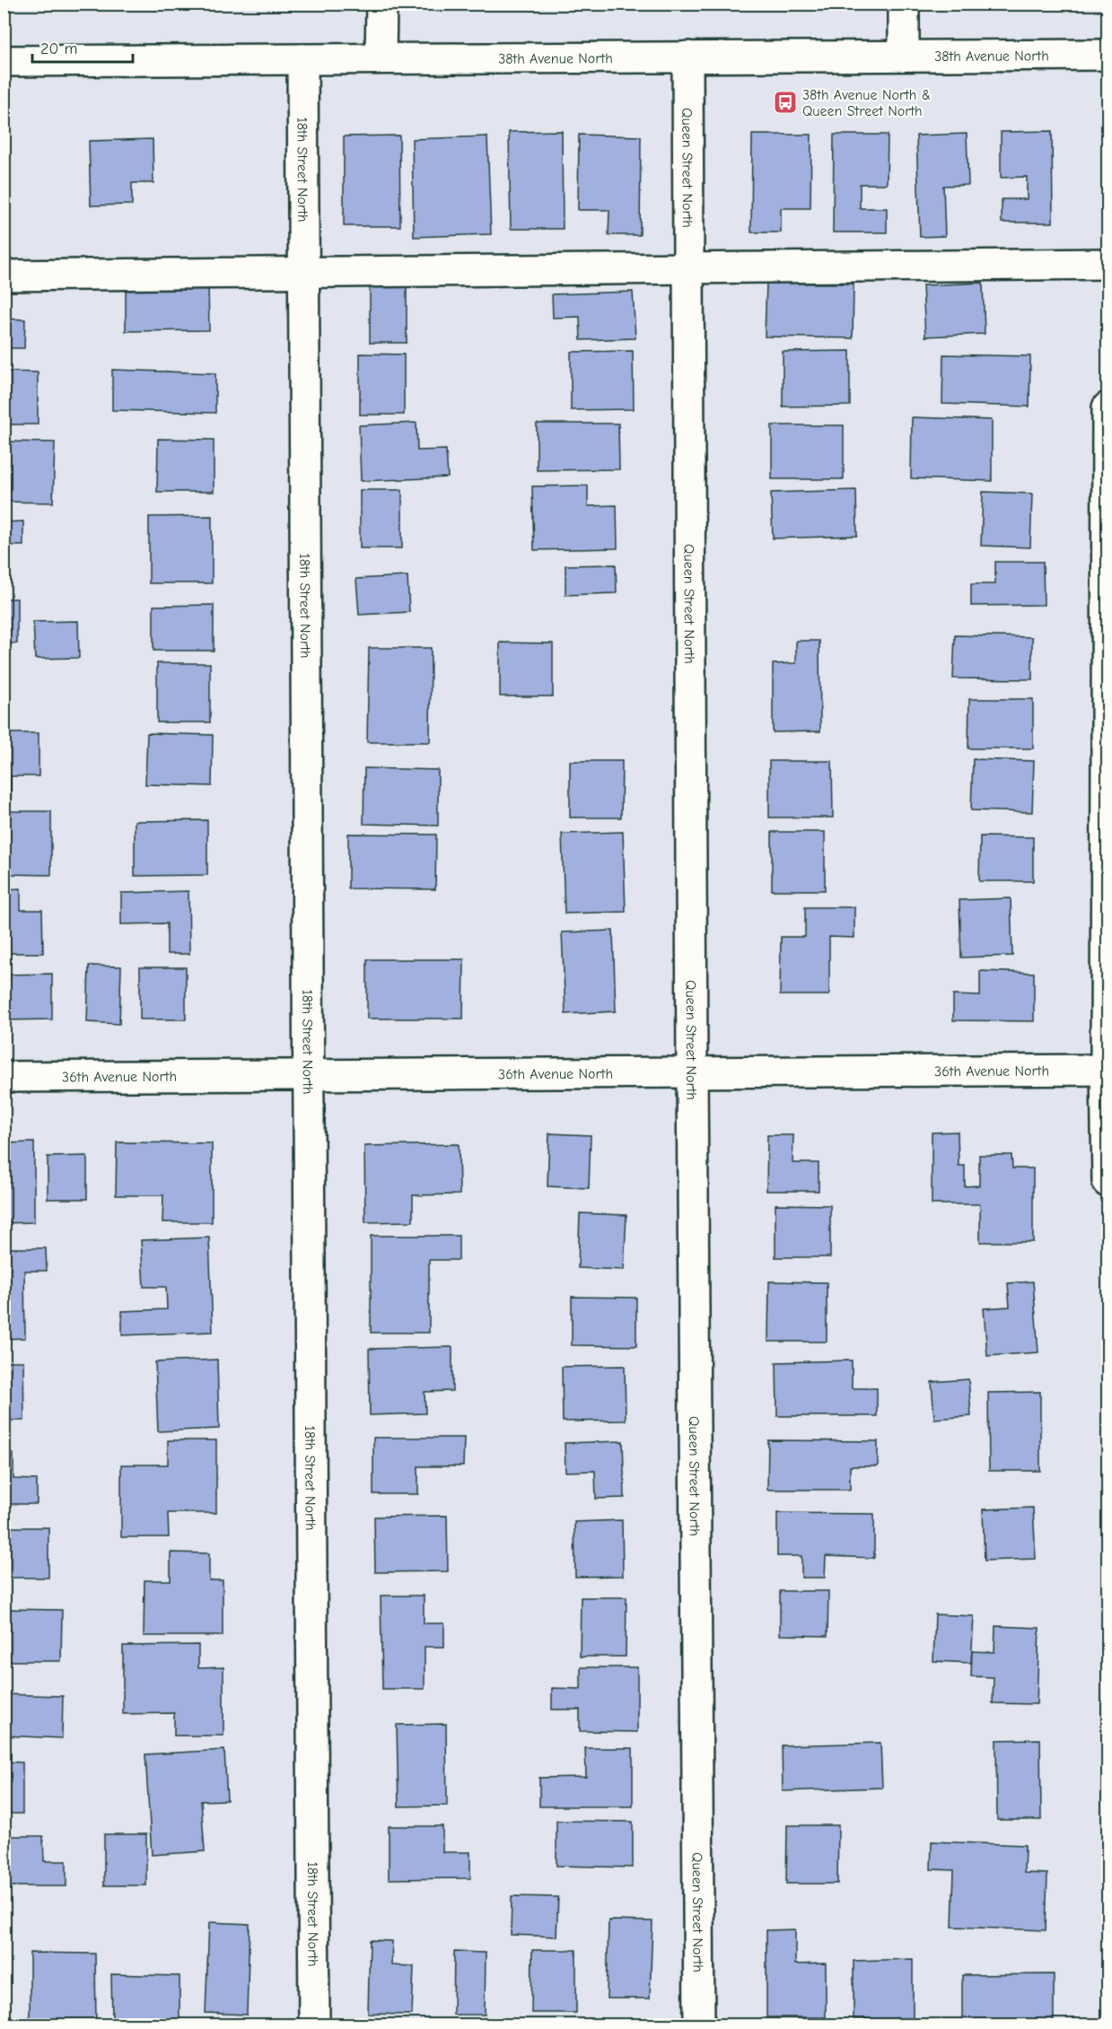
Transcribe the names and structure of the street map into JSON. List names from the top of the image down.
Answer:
{
  "streets": {
    "street": [
      "38th Avenue North",
      "Queen Street North",
      "18th Street North",
      "36th Avenue North"
    ]
  },
  "crossings": [
    ["38th Avenue North", "Queen Street North"],
    ["38th Avenue North", "18th Street North"],
    ["Queen Street North", "36th Avenue North"],
    ["18th Street North", "36th Avenue North"]
  ],
  "places": {
    "bus stop": ["38th Avenue North & Queen Street North"]
  },
  "scale_bar": "20 m"
}
